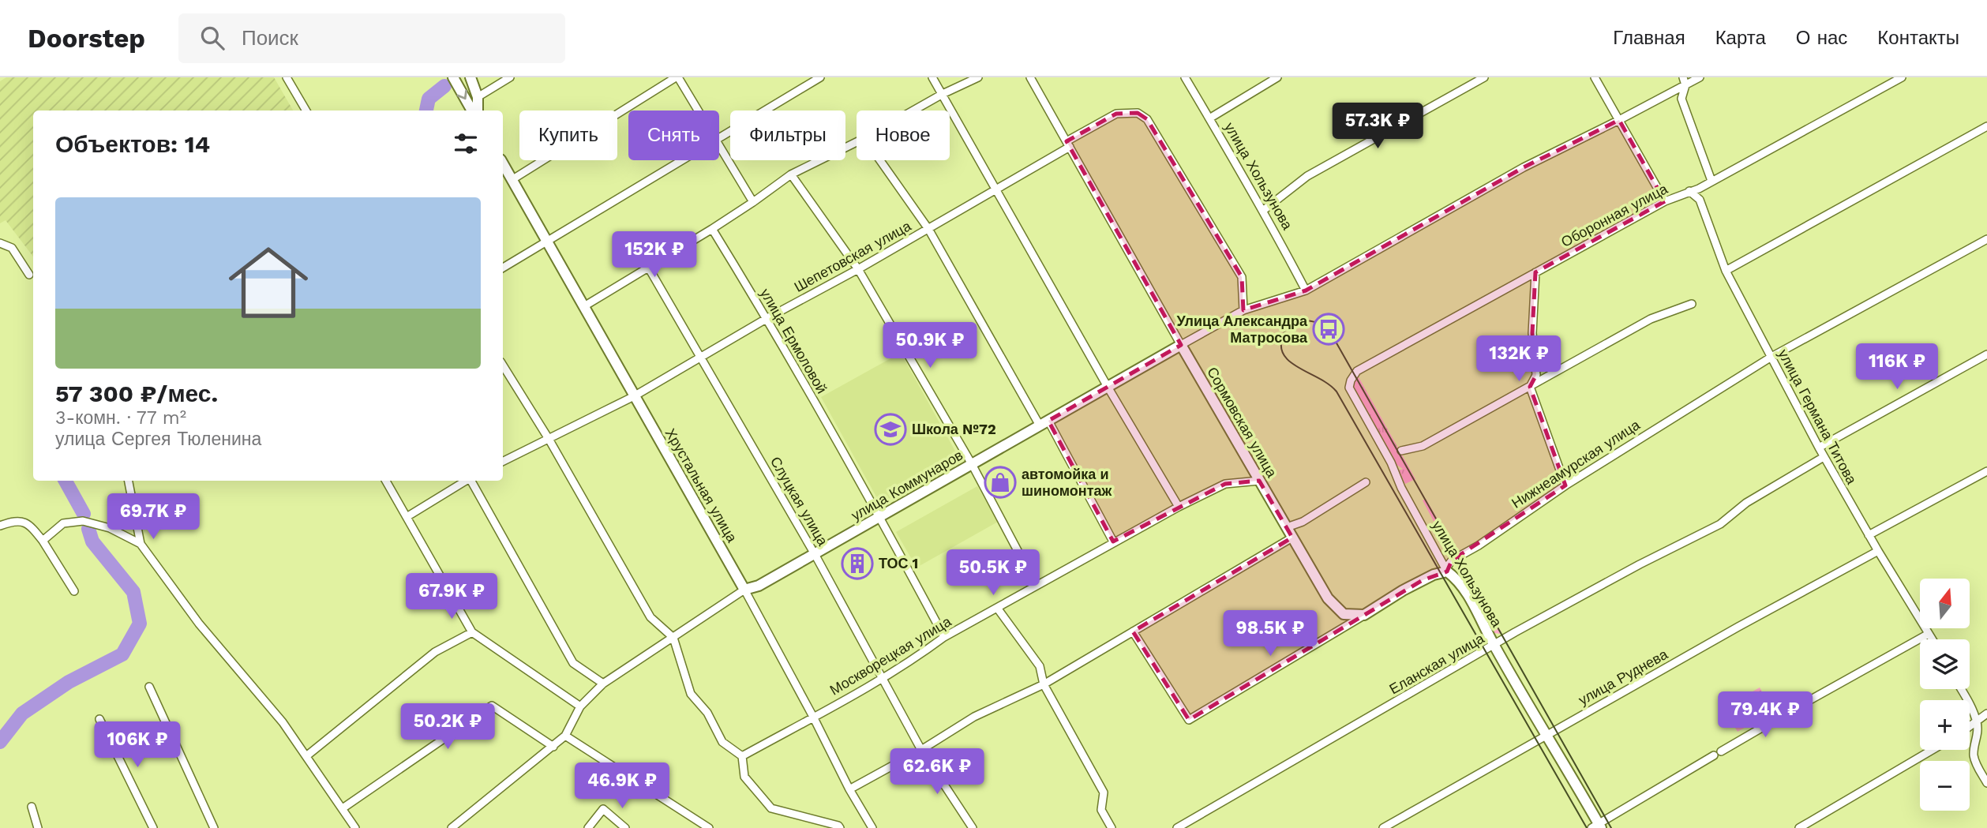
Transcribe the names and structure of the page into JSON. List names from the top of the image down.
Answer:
{
  "streets": {
    "street": [
      "улица Хользунова",
      "Оборонная улица",
      "Шепетовская улица",
      "улица Ермоловой",
      "улица Германа Титова",
      "Сормовская улица",
      "Нижнеамурская улица",
      "Хрустальная улица",
      "улица Коммунаров",
      "Слуцкая улица",
      "Москворецкая улица",
      "Еланская улица",
      "улица Руднева"
    ]
  },
  "crossings": [
    ["улица Хользунова", "Оборонная улица"],
    ["улица Хользунова", "Нижнеамурская улица"],
    ["улица Хользунова", "улица Коммунаров"],
    ["улица Хользунова", "Еланская улица"],
    ["улица Хользунова", "улица Руднева"],
    ["Оборонная улица", "улица Германа Титова"],
    ["Шепетовская улица", "улица Ермоловой"],
    ["Шепетовская улица", "Сормовская улица"],
    ["Шепетовская улица", "Хрустальная улица"],
    ["Шепетовская улица", "улица Коммунаров"],
    ["Шепетовская улица", "Слуцкая улица"],
    ["улица Ермоловой", "улица Коммунаров"],
    ["улица Ермоловой", "Москворецкая улица"],
    ["улица Германа Титова", "Нижнеамурская улица"],
    ["улица Германа Титова", "Еланская улица"],
    ["улица Германа Титова", "улица Руднева"],
    ["Сормовская улица", "Нижнеамурская улица"],
    ["Сормовская улица", "улица Коммунаров"],
    ["Сормовская улица", "Москворецкая улица"],
    ["Хрустальная улица", "улица Коммунаров"],
    ["Хрустальная улица", "Москворецкая улица"],
    ["улица Коммунаров", "Слуцкая улица"],
    ["Слуцкая улица", "Москворецкая улица"]
  ],
  "places": {
    "bus stop": ["Улица Александра Матросова"],
    "school or university": ["Школа №72"],
    "shop": ["автомойка и шиномонтаж"],
    "building": ["ТОС 1"]
  },
  "north": "top",
  "page": {
    "header": "Doorstep",
    "search": "Поиск",
    "nav": [
      "Главная",
      "Карта",
      "О нас",
      "Контакты"
    ],
    "price": [
      "57.3K ₽",
      "152K ₽",
      "50.9K ₽",
      "132K ₽",
      "116K ₽",
      "69.7K ₽",
      "50.5K ₽",
      "67.9K ₽",
      "98.5K ₽",
      "79.4K ₽",
      "50.2K ₽",
      "106K ₽",
      "62.6K ₽",
      "46.9K ₽"
    ],
    "chip": [
      "Купить",
      "Снять",
      "Фильтры",
      "Новое"
    ],
    "heading": "Объектов: 14",
    "list": [
      {
        "name": "57 300 ₽/мес.",
        "note": "3-комн. · 77 m² · улица Сергея Тюленина"
      }
    ],
    "map_buttons": ["+", "−"]
  }
}
